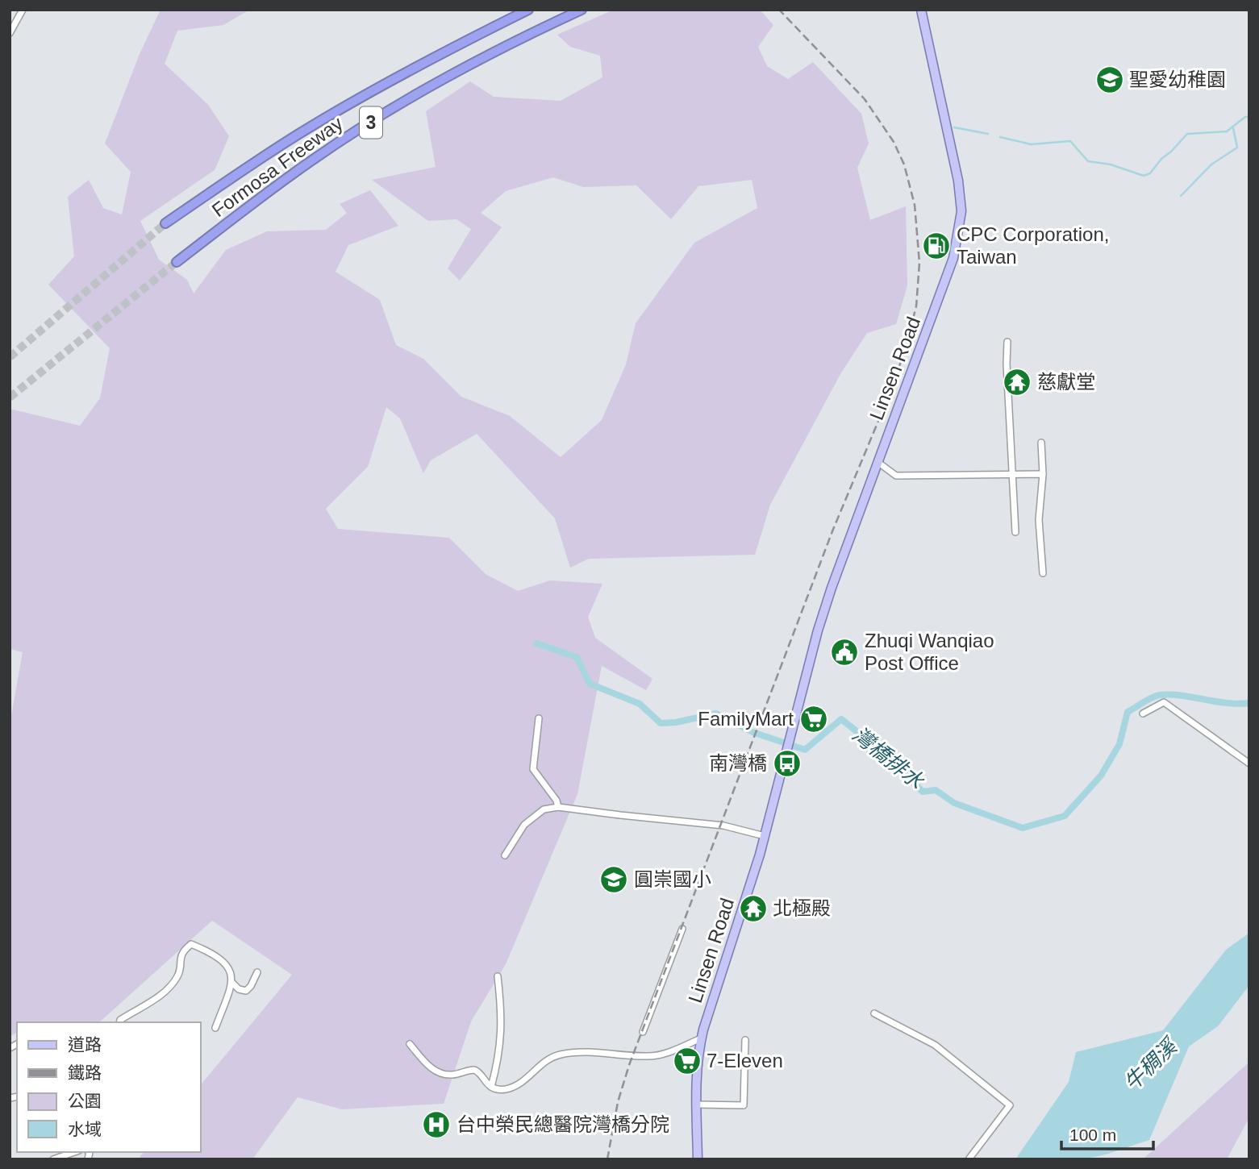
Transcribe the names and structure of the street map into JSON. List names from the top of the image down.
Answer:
{
  "streets": {
    "highway": ["3", "Formosa Freeway"],
    "main road": ["Linsen Road"]
  },
  "water": ["灣橋排水", "牛稠溪"],
  "places": {
    "school or university": ["聖愛幼稚園", "圓崇國小"],
    "fuel station": ["CPC Corporation, Taiwan"],
    "temple": ["慈獻堂", "北極殿"],
    "public building": ["Zhuqi Wanqiao Post Office"],
    "supermarket": ["FamilyMart", "7-Eleven"],
    "bus stop": ["南灣橋"],
    "hospital": ["台中榮民總醫院灣橋分院"]
  },
  "legend": [
    "道路",
    "鐵路",
    "公園",
    "水域"
  ],
  "scale_bar": "100 m"
}
